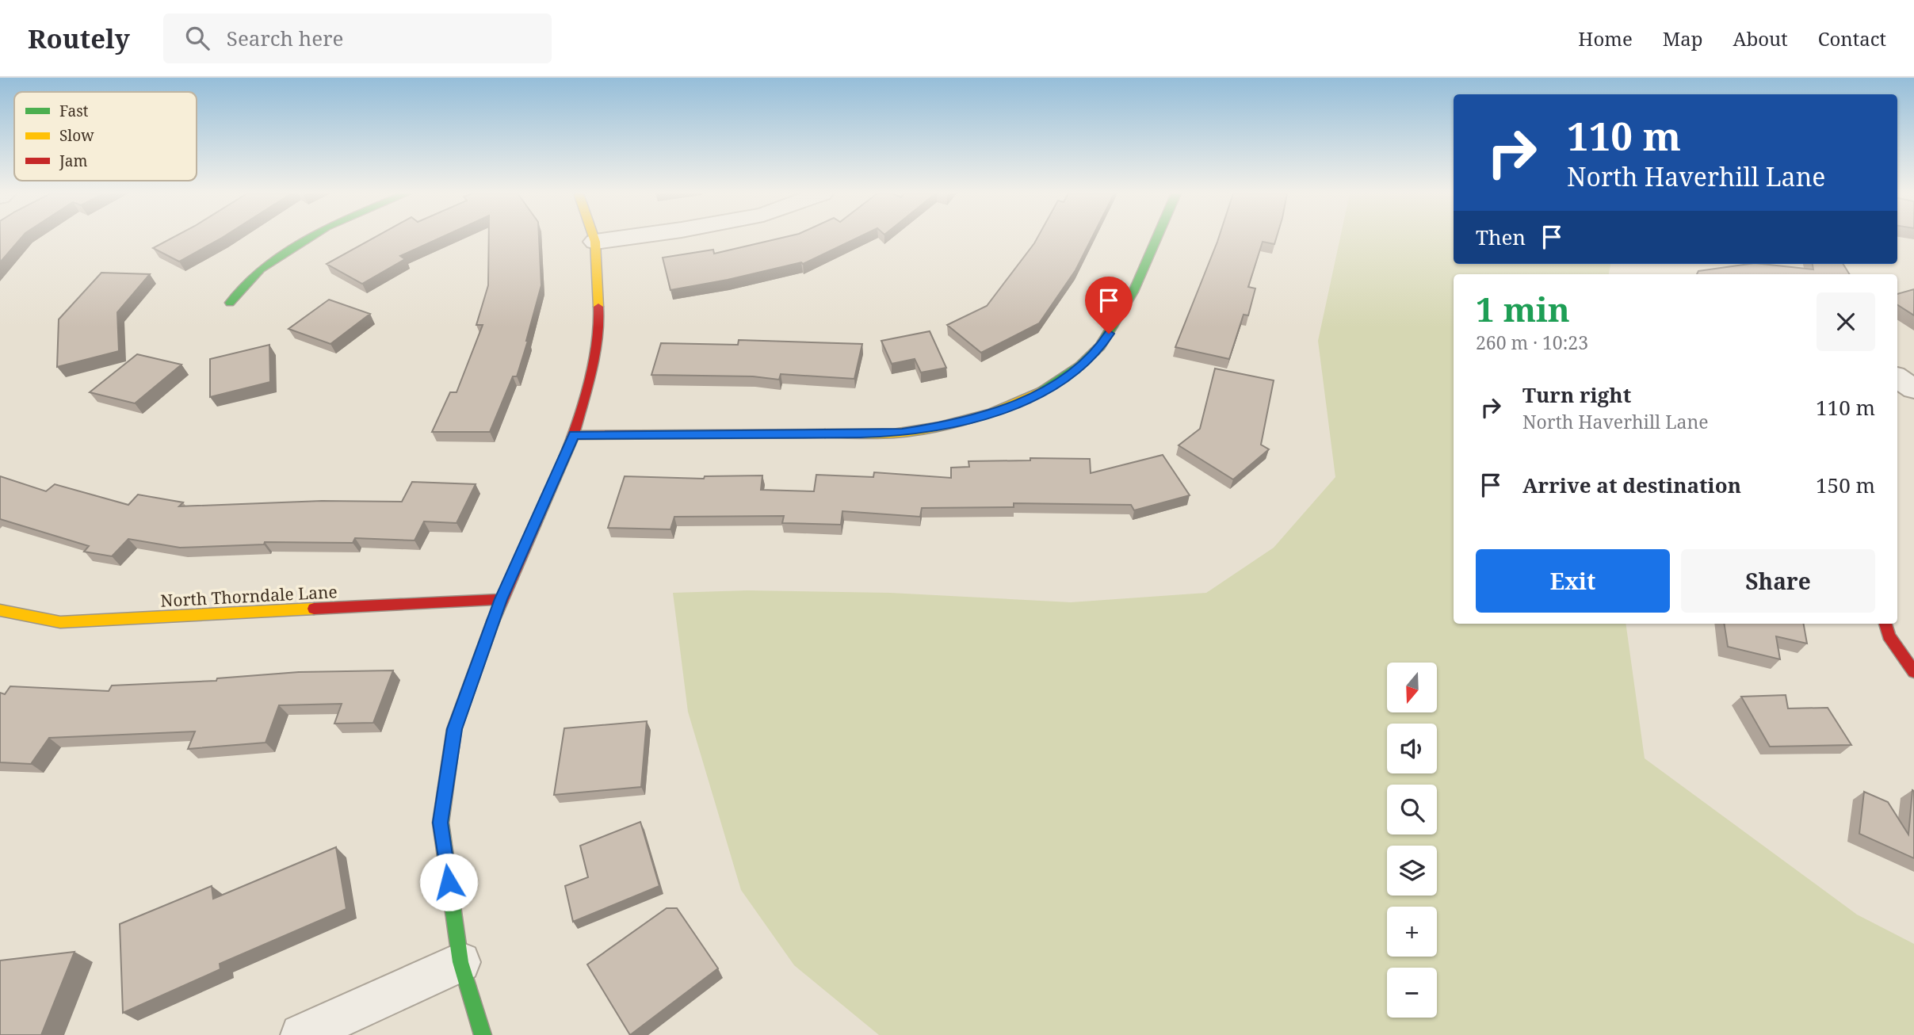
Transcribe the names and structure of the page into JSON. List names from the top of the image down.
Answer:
{
  "streets": {
    "street": ["North Thorndale Lane"]
  },
  "legend": ["Fast", "Slow", "Jam"],
  "north": "bottom",
  "page": {
    "header": "Routely",
    "search": "Search here",
    "nav": [
      "Home",
      "Map",
      "About",
      "Contact"
    ],
    "turn": ["110 m", "North Haverhill Lane"],
    "then": "Then",
    "heading": ["1 min", "260 m · 10:23"],
    "list": [
      {
        "name": "Turn right",
        "note": "North Haverhill Lane",
        "value": "110 m"
      },
      {
        "name": "Arrive at destination",
        "value": "150 m"
      }
    ],
    "buttons": ["Exit", "Share"],
    "map_buttons": ["+", "−"]
  }
}
